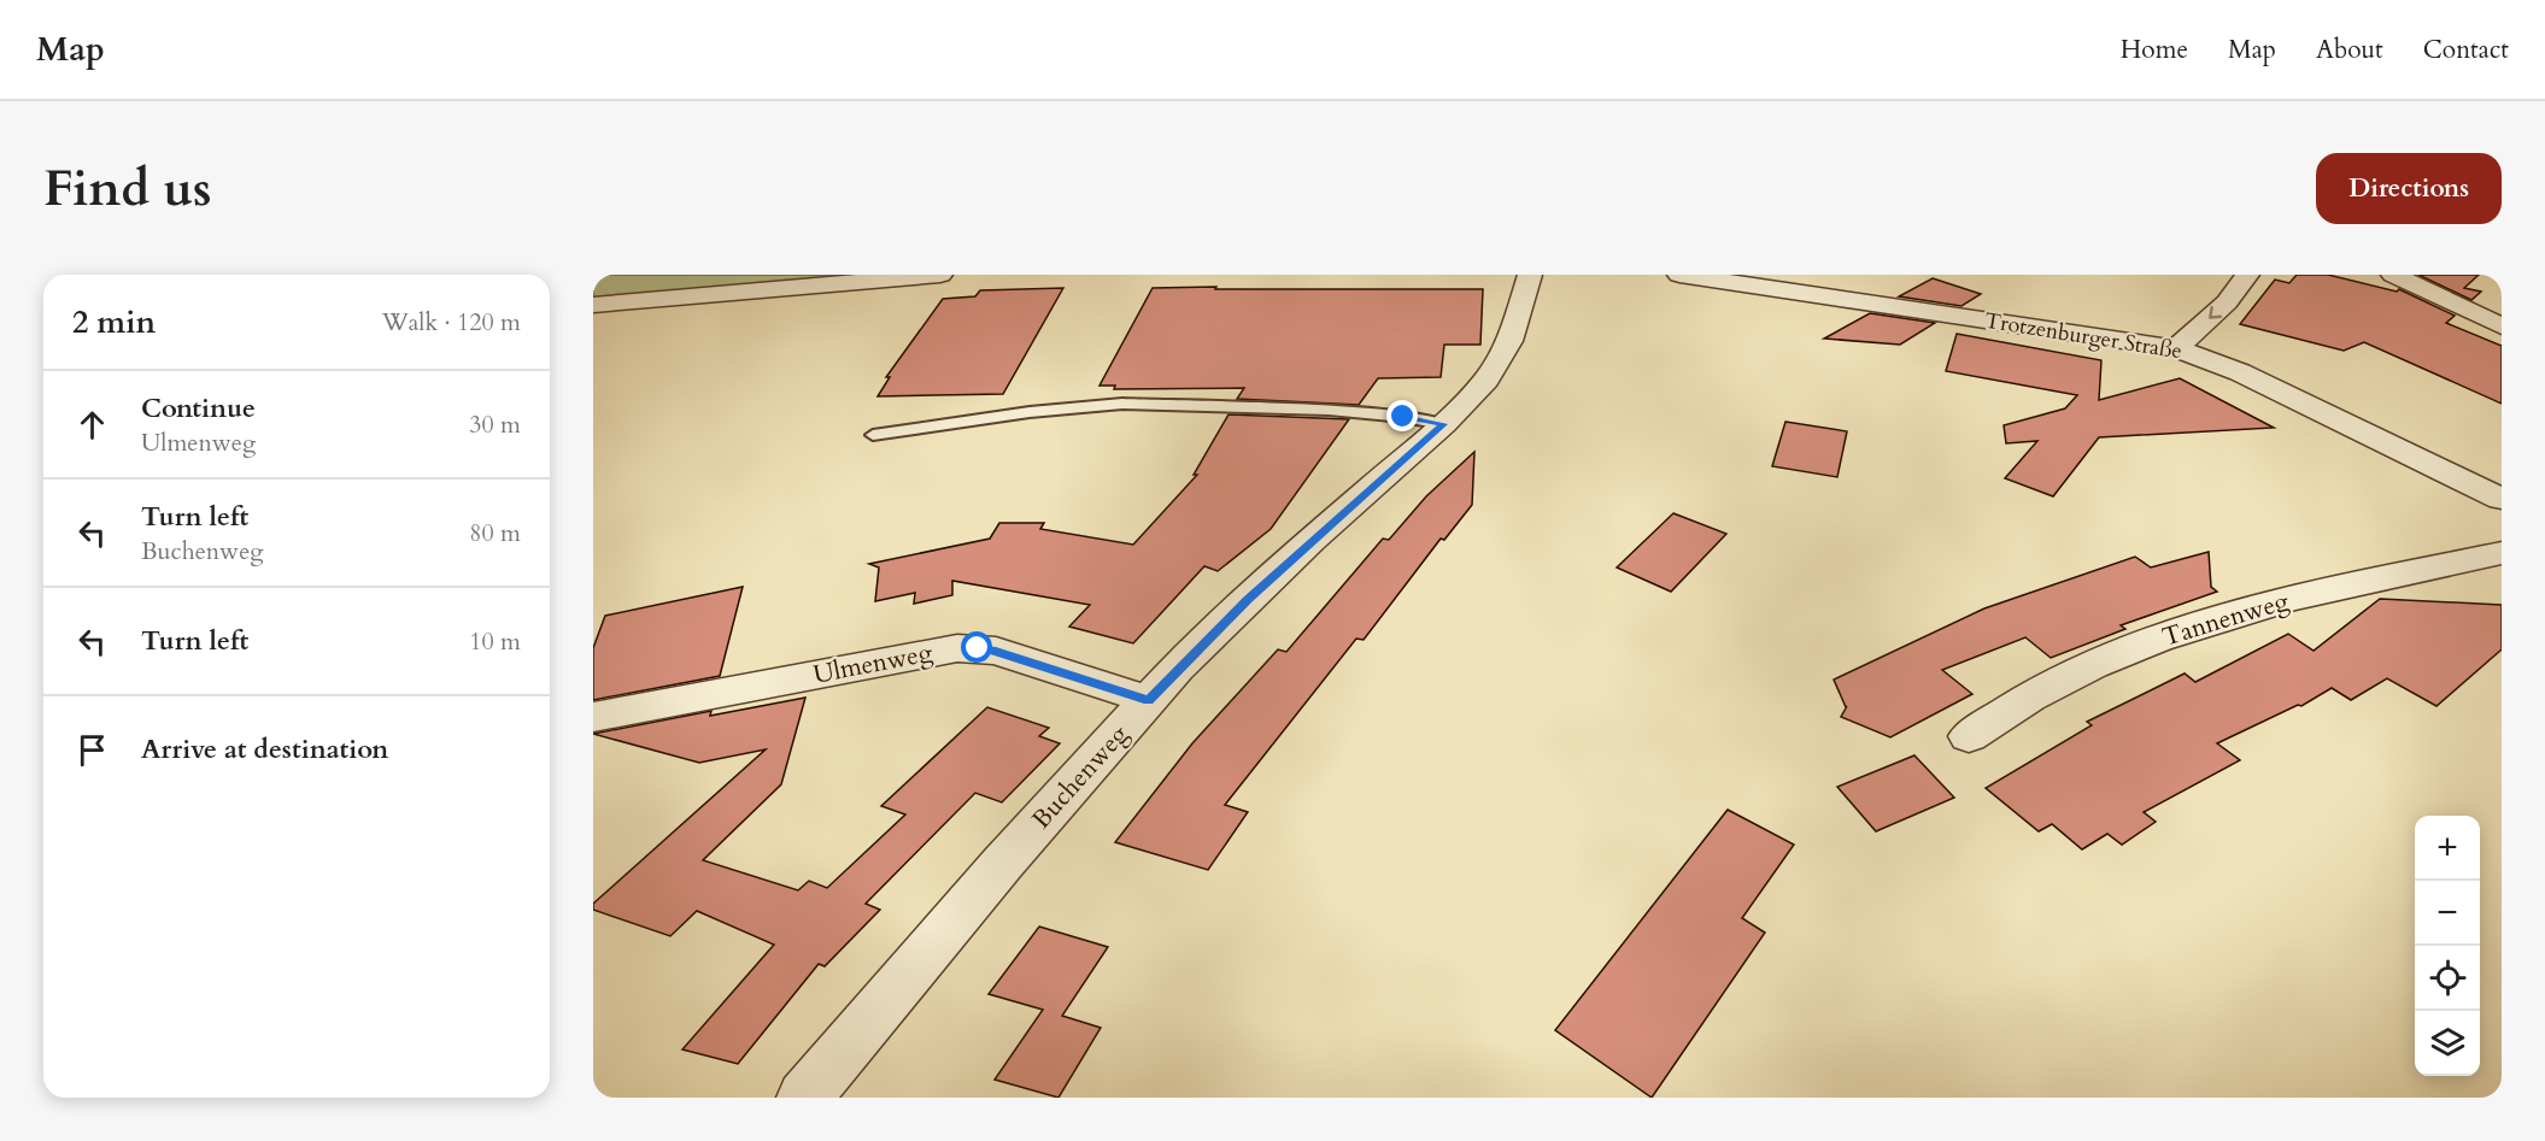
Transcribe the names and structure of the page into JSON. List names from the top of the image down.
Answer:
{
  "streets": {
    "street": [
      "Trotzenburger Straße",
      "Tannenweg",
      "Ulmenweg",
      "Buchenweg"
    ]
  },
  "crossings": [
    ["Ulmenweg", "Buchenweg"]
  ],
  "page": {
    "header": "Map",
    "nav": [
      "Home",
      "Map",
      "About",
      "Contact"
    ],
    "buttons": "Directions",
    "title": "Find us",
    "heading": ["2 min", "Walk · 120 m"],
    "list": [
      ["Continue", "Ulmenweg", "30 m"],
      ["Turn left", "Buchenweg", "80 m"],
      ["Turn left", "10 m"],
      "Arrive at destination"
    ],
    "map_buttons": ["+", "−"]
  }
}
